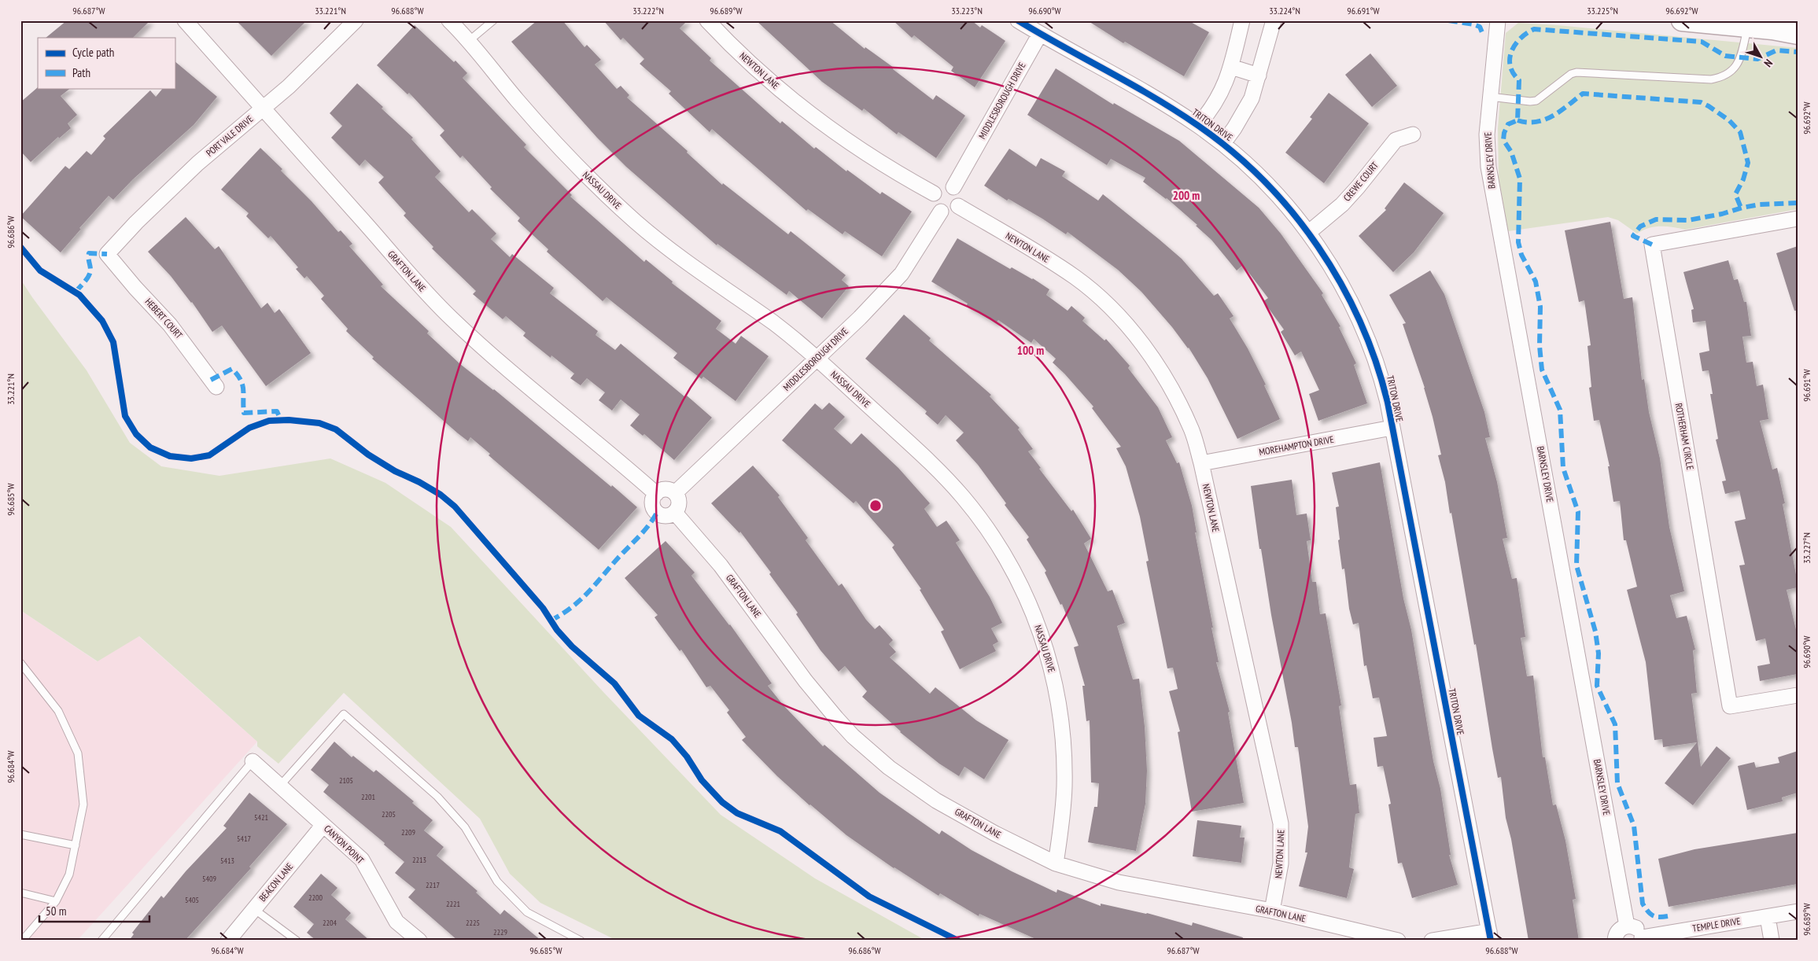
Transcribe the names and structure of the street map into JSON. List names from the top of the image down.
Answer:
{
  "streets": {
    "street": [
      "NEWTON LANE",
      "MIDDLESBOROUGH DRIVE",
      "TRITON DRIVE",
      "PORT VALE DRIVE",
      "BARNSLEY DRIVE",
      "CREWE COURT",
      "NASSAU DRIVE",
      "GRAFTON LANE",
      "HEBERT COURT",
      "ROTHERHAM CIRCLE",
      "MOREHAMPTON DRIVE",
      "CANYON POINT",
      "BEACON LANE",
      "TEMPLE DRIVE"
    ]
  },
  "crossings": [
    ["NEWTON LANE", "MIDDLESBOROUGH DRIVE"],
    ["NEWTON LANE", "GRAFTON LANE"],
    ["NEWTON LANE", "MOREHAMPTON DRIVE"],
    ["MIDDLESBOROUGH DRIVE", "TRITON DRIVE"],
    ["MIDDLESBOROUGH DRIVE", "NASSAU DRIVE"],
    ["MIDDLESBOROUGH DRIVE", "GRAFTON LANE"],
    ["TRITON DRIVE", "CREWE COURT"],
    ["TRITON DRIVE", "MOREHAMPTON DRIVE"],
    ["PORT VALE DRIVE", "GRAFTON LANE"],
    ["PORT VALE DRIVE", "HEBERT COURT"],
    ["NASSAU DRIVE", "GRAFTON LANE"],
    ["CANYON POINT", "BEACON LANE"]
  ],
  "house_numbers": [
    "2105",
    "2201",
    "2205",
    "5421",
    "2209",
    "5417",
    "2213",
    "5413",
    "5409",
    "2217",
    "2200",
    "5405",
    "2221",
    "2204",
    "2225",
    "2229"
  ],
  "legend": ["Cycle path", "Path"],
  "scale_bar": "50 m",
  "north": "bottom right",
  "coordinates": [
    "96.687°W",
    "33.221°N",
    "96.688°W",
    "33.222°N",
    "96.689°W",
    "33.223°N",
    "96.690°W",
    "33.224°N",
    "96.691°W",
    "33.225°N",
    "96.692°W",
    "96.686°W",
    "96.685°W",
    "33.227°N",
    "96.684°W"
  ],
  "rings": ["200 m", "100 m"]
}
